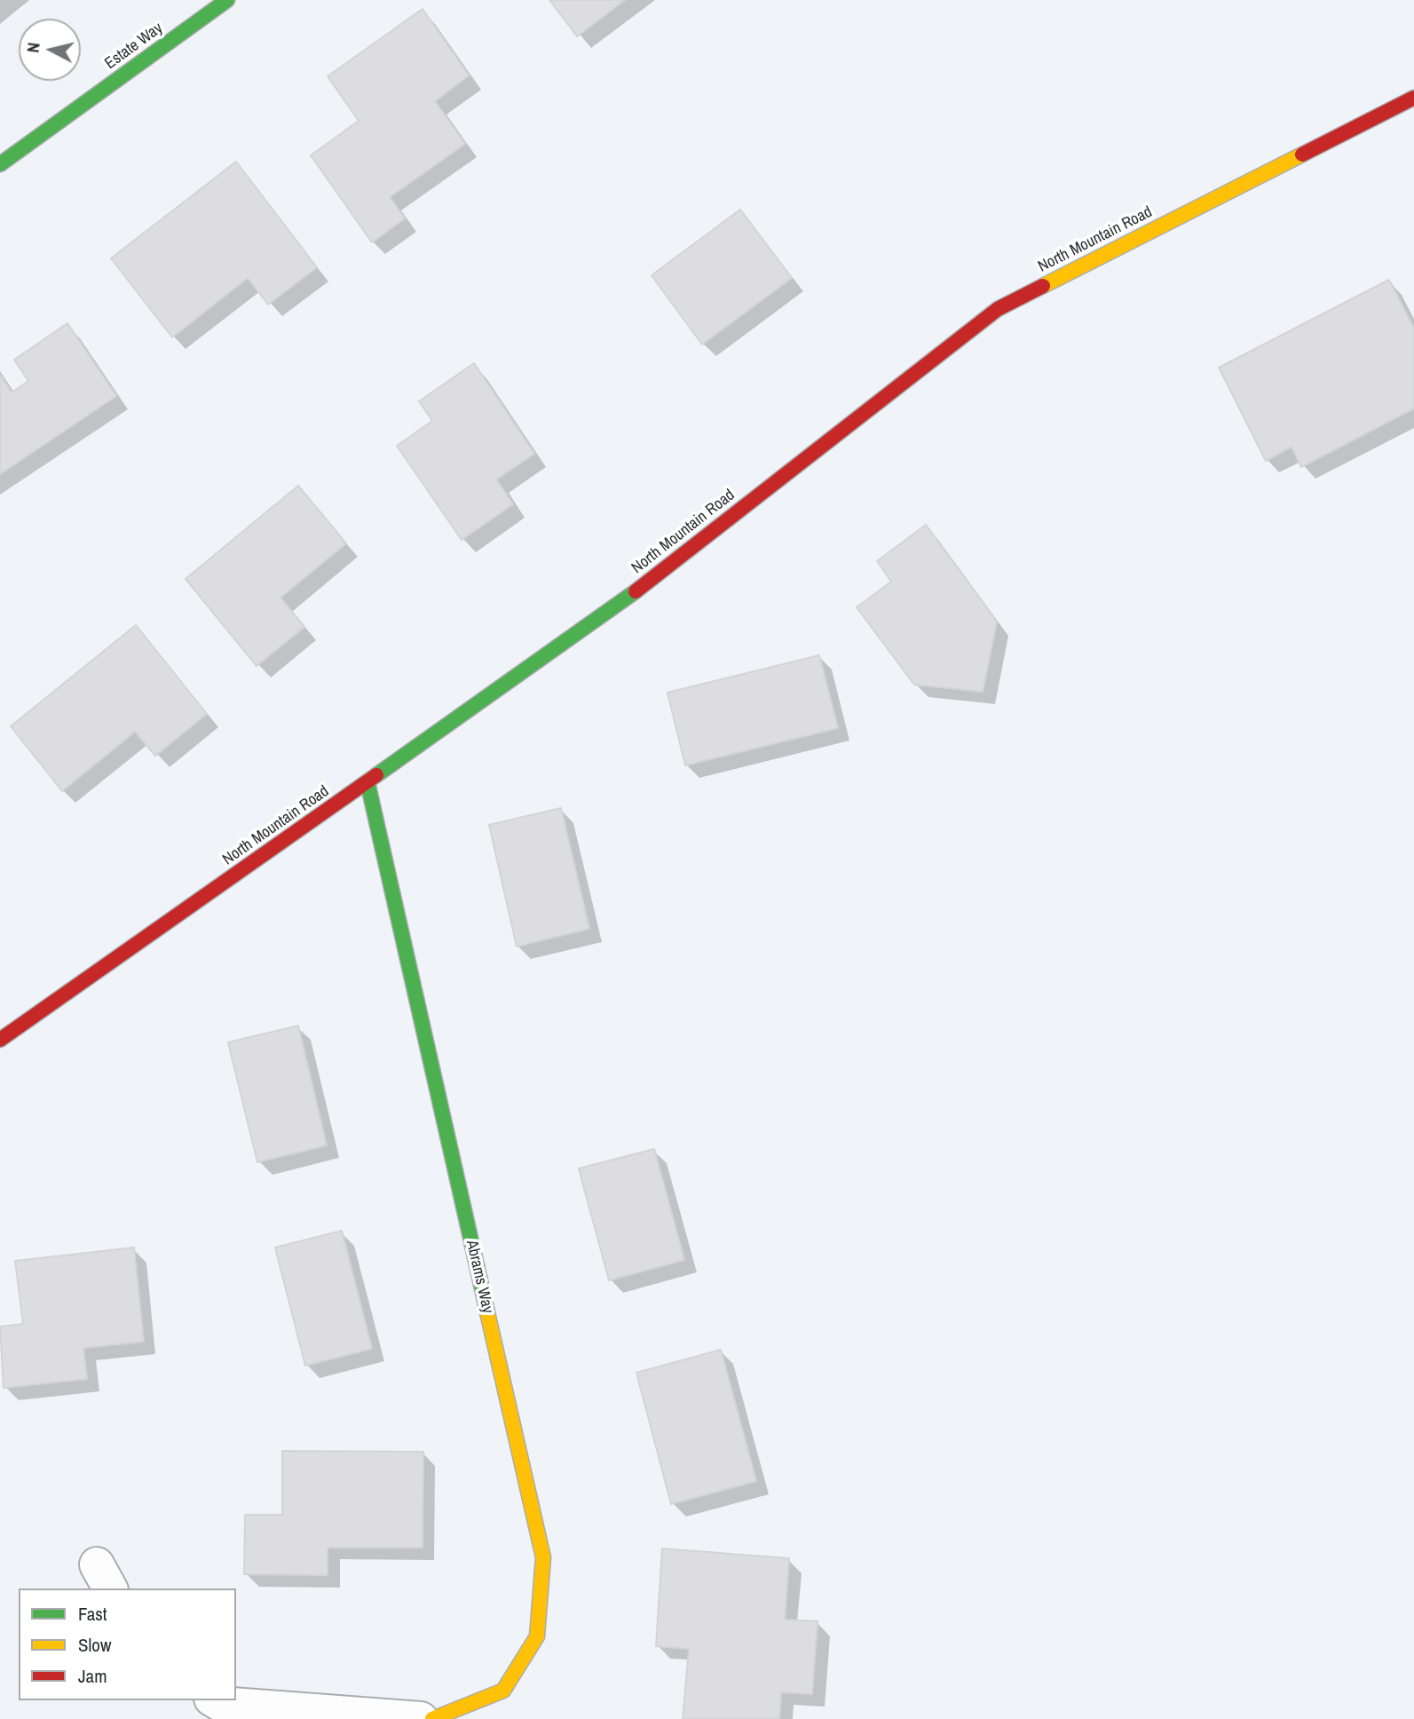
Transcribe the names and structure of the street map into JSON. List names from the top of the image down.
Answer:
{
  "streets": {
    "street": ["Estate Way", "North Mountain Road", "Abrams Way"]
  },
  "crossings": [
    ["North Mountain Road", "Abrams Way"]
  ],
  "legend": ["Fast", "Slow", "Jam"],
  "north": "left"
}
